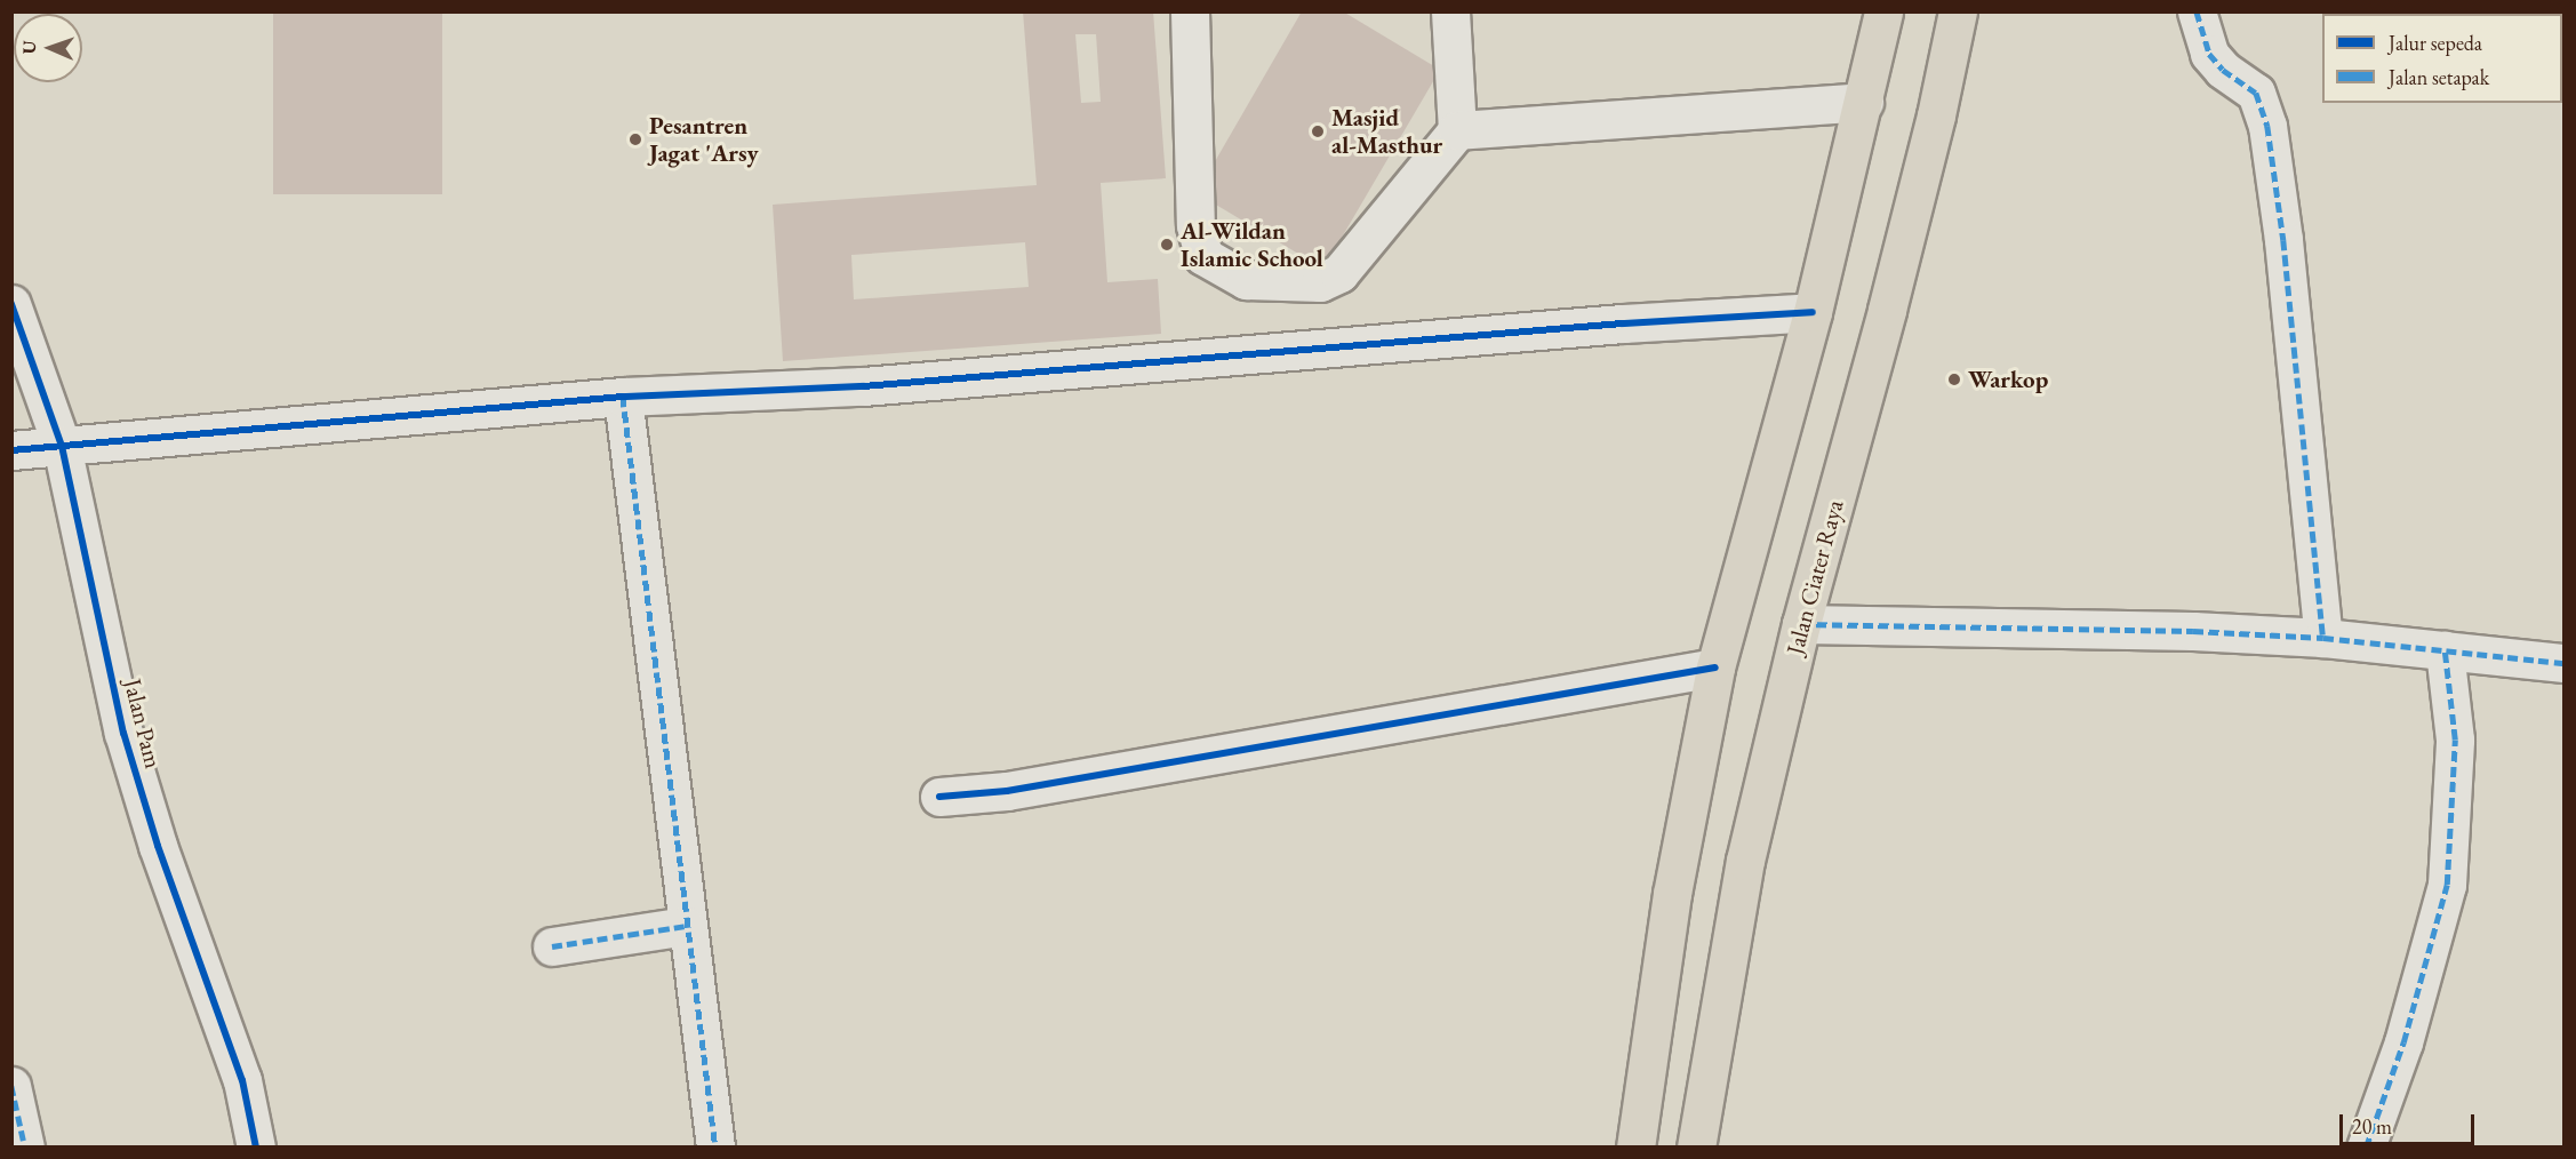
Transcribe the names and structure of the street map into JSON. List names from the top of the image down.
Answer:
{
  "streets": {
    "main road": ["Jalan Ciater Raya"],
    "street": ["Jalan Pam"]
  },
  "places": [
    "Masjid al-Masthur",
    "Pesantren Jagat 'Arsy",
    "Al-Wildan Islamic School",
    "Warkop"
  ],
  "legend": ["Jalur sepeda", "Jalan setapak"],
  "scale_bar": "20 m",
  "north": "left"
}
